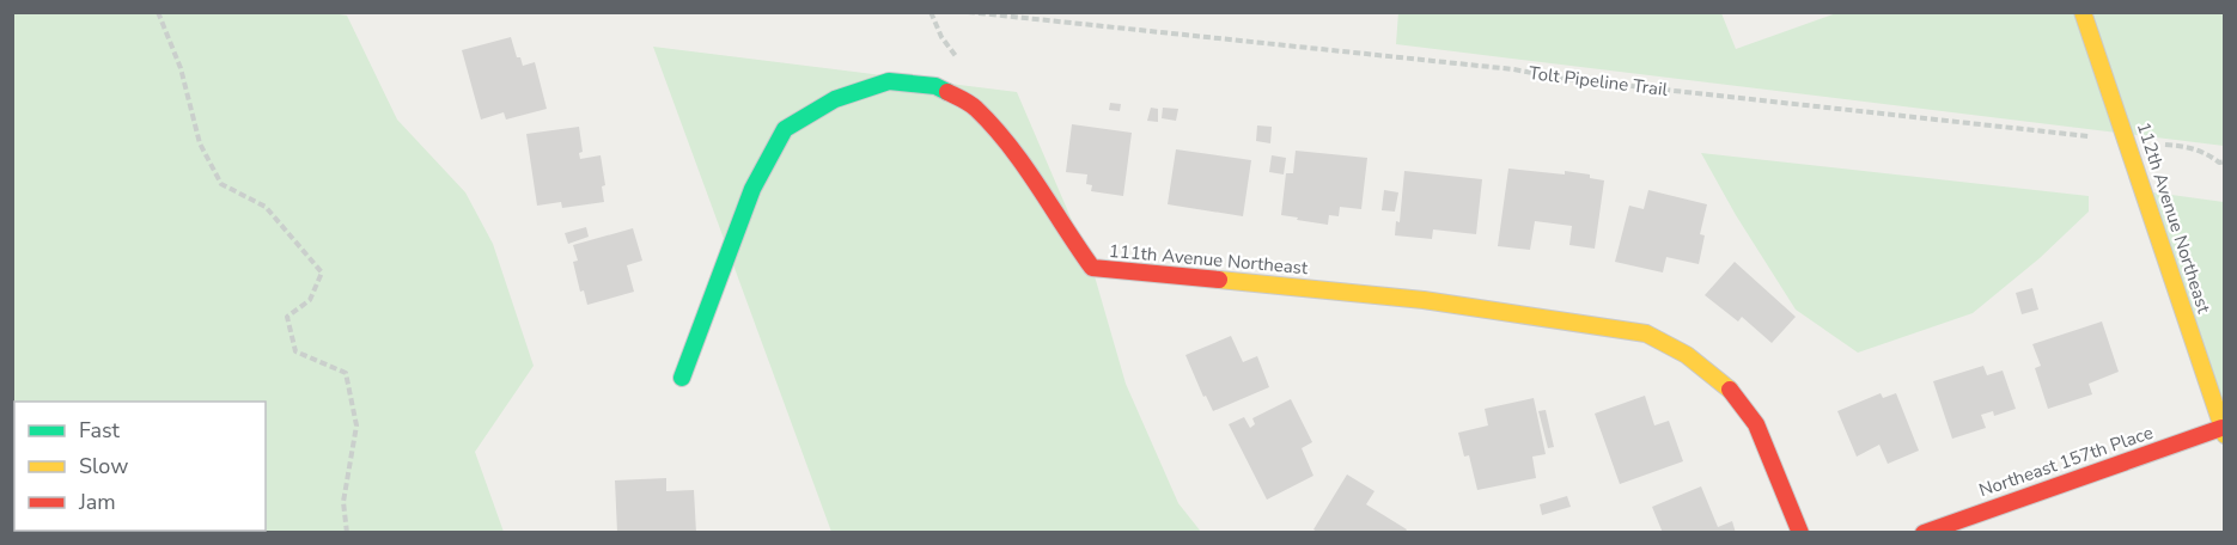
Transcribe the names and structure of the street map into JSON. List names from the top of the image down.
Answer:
{
  "streets": {
    "street": ["112th Avenue Northeast", "111th Avenue Northeast", "Northeast 157th Place"],
    "path": ["Tolt Pipeline Trail"]
  },
  "crossings": [
    ["Tolt Pipeline Trail", "112th Avenue Northeast"],
    ["112th Avenue Northeast", "Northeast 157th Place"]
  ],
  "legend": ["Fast", "Slow", "Jam"]
}
